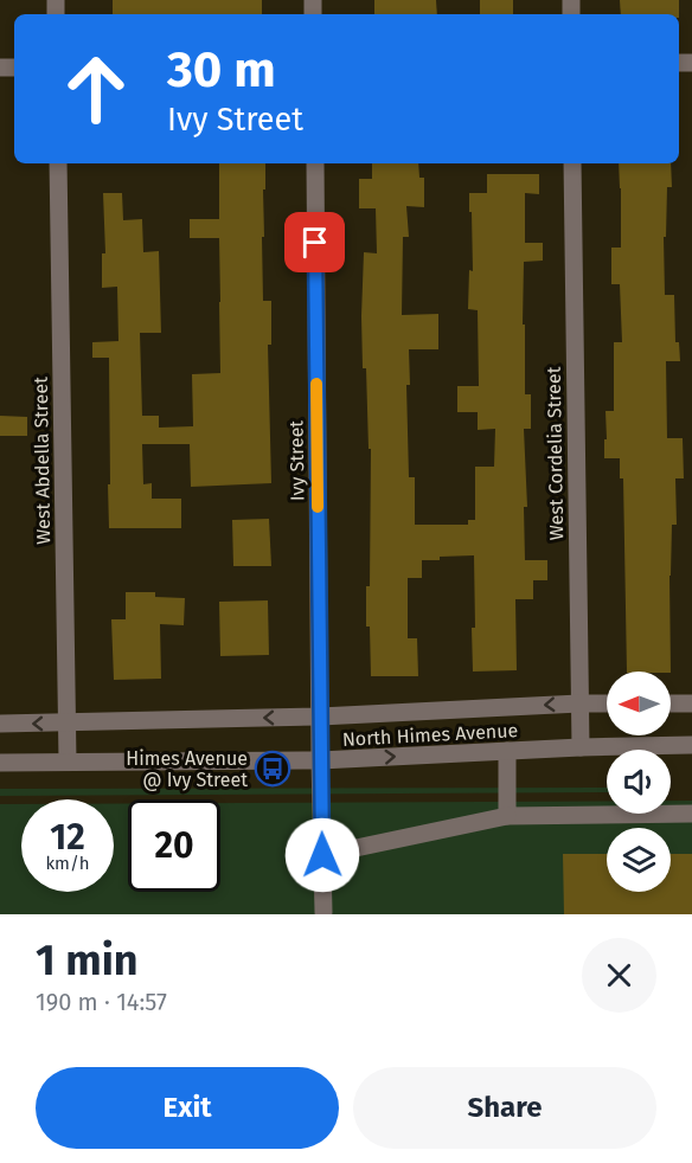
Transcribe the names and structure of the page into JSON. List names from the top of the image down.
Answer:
{
  "streets": {
    "street": [
      "West Cordelia Street",
      "West Abdella Street",
      "Ivy Street",
      "North Himes Avenue"
    ]
  },
  "crossings": [
    ["West Cordelia Street", "North Himes Avenue"],
    ["West Abdella Street", "North Himes Avenue"],
    ["Ivy Street", "North Himes Avenue"]
  ],
  "places": {
    "bus stop": ["Himes Avenue @ Ivy Street"]
  },
  "north": "left",
  "page": {
    "turn": ["30 m", "Ivy Street"],
    "speed": "12 km/h",
    "limit": "20",
    "heading": ["1 min", "190 m · 14:57"],
    "buttons": ["Exit", "Share"]
  }
}
